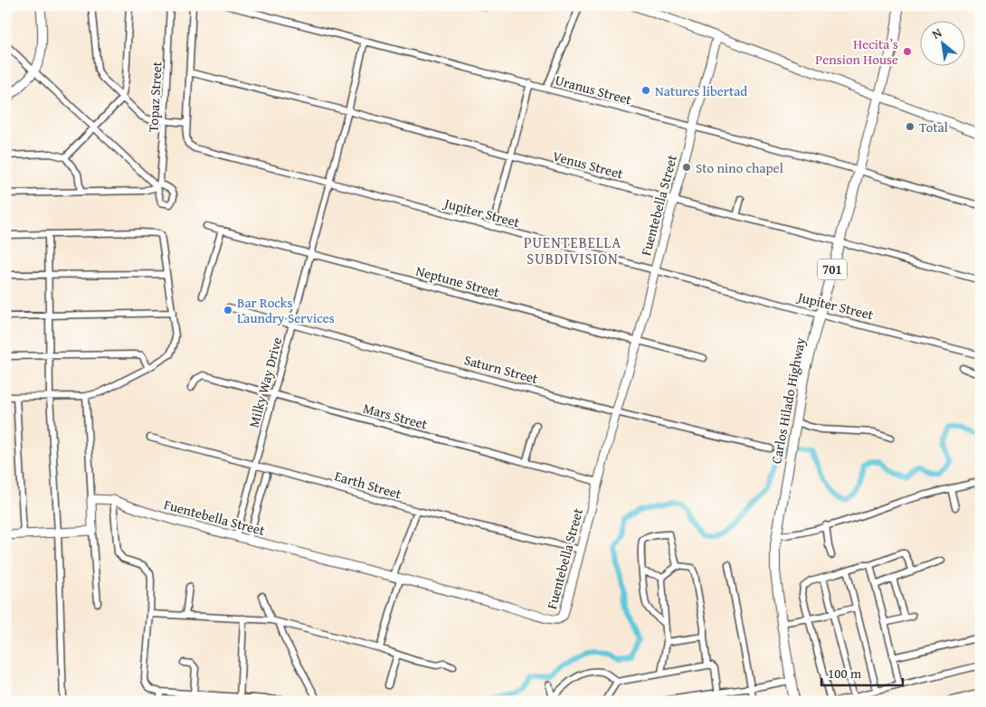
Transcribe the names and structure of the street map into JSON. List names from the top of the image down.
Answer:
{
  "streets": {
    "main road": ["701", "Carlos Hilado Highway"],
    "street": [
      "Uranus Street",
      "Topaz Street",
      "Venus Street",
      "Fuentebella Street",
      "Jupiter Street",
      "Neptune Street",
      "Saturn Street",
      "Milky Way Drive",
      "Mars Street",
      "Earth Street"
    ]
  },
  "crossings": [
    ["Uranus Street", "Fuentebella Street"],
    ["Uranus Street", "Milky Way Drive"],
    ["Uranus Street", "Carlos Hilado Highway"],
    ["Venus Street", "Fuentebella Street"],
    ["Venus Street", "Milky Way Drive"],
    ["Venus Street", "Carlos Hilado Highway"],
    ["Fuentebella Street", "Jupiter Street"],
    ["Fuentebella Street", "Neptune Street"],
    ["Fuentebella Street", "Saturn Street"],
    ["Fuentebella Street", "Milky Way Drive"],
    ["Fuentebella Street", "Mars Street"],
    ["Fuentebella Street", "Earth Street"],
    ["Jupiter Street", "Milky Way Drive"],
    ["Jupiter Street", "Carlos Hilado Highway"],
    ["Neptune Street", "Milky Way Drive"],
    ["Saturn Street", "Milky Way Drive"],
    ["Milky Way Drive", "Mars Street"],
    ["Milky Way Drive", "Earth Street"]
  ],
  "districts": ["PUENTEBELLA SUBDIVISION"],
  "places": [
    "Hecita’s Pension House",
    "Natures libertad",
    "Total",
    "Sto nino chapel",
    "Bar Rocks Laundry Services"
  ],
  "scale_bar": "100 m",
  "north": "top left"
}
